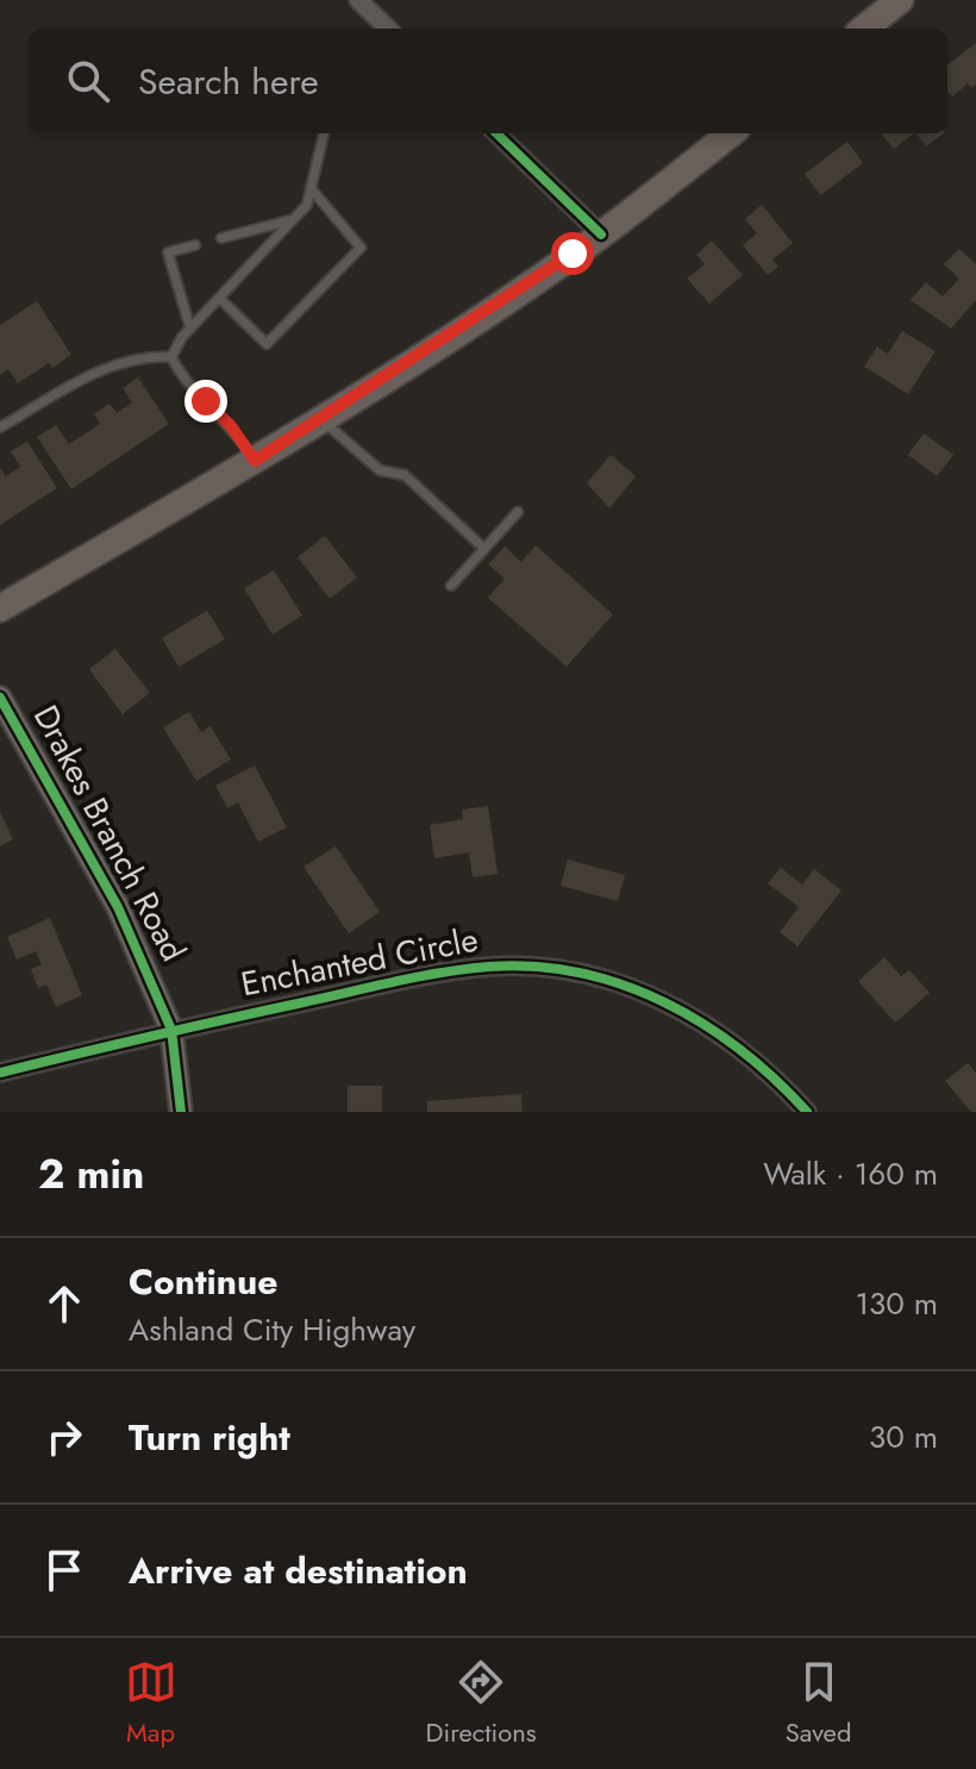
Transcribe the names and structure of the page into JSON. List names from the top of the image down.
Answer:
{
  "streets": {
    "street": ["Drakes Branch Road", "Enchanted Circle"]
  },
  "crossings": [
    ["Drakes Branch Road", "Enchanted Circle"]
  ],
  "page": {
    "search": "Search here",
    "heading": ["2 min", "Walk · 160 m"],
    "list": [
      ["Continue", "Ashland City Highway", "130 m"],
      ["Turn right", "30 m"],
      "Arrive at destination"
    ],
    "nav": ["Map", "Directions", "Saved"]
  }
}
